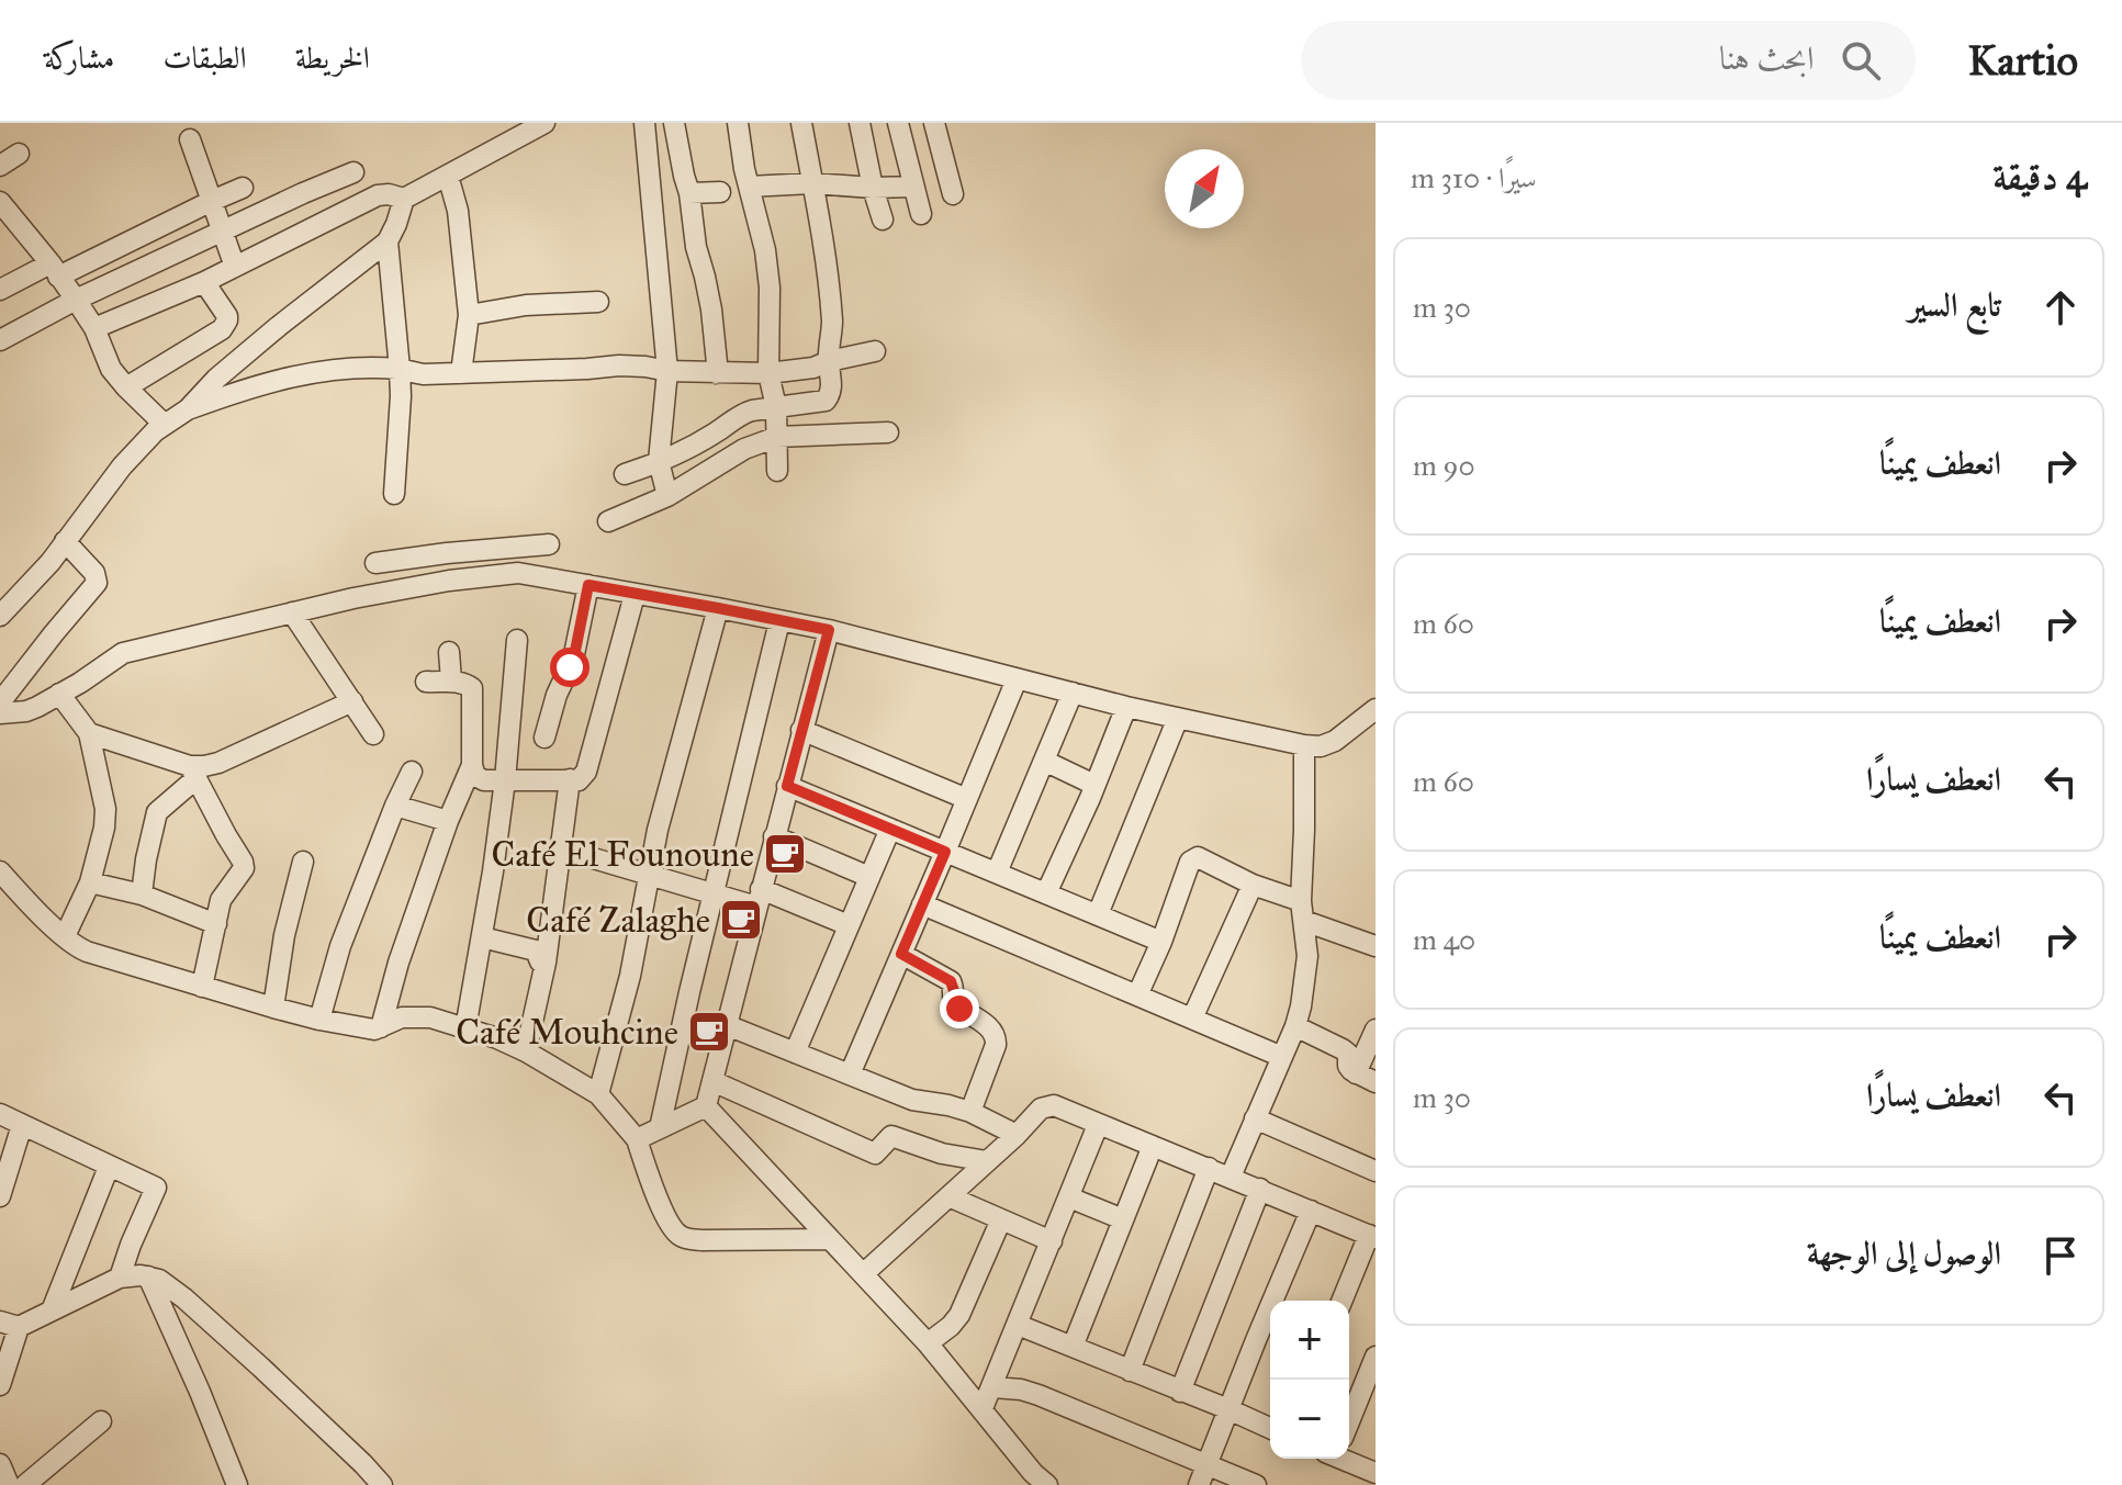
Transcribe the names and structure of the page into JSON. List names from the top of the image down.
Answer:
{
  "places": {
    "cafe": ["Café El Founoune", "Café Zalaghe", "Café Mouhcine"]
  },
  "north": "top right",
  "page": {
    "header": "Kartio",
    "search": "ابحث هنا",
    "nav": ["الخريطة", "الطبقات", "مشاركة"],
    "heading": ["4 دقيقة", "سيرًا · 310 m"],
    "list": [
      ["تابع السير", "30 m"],
      ["انعطف يمينًا", "90 m"],
      ["انعطف يمينًا", "60 m"],
      ["انعطف يسارًا", "60 m"],
      ["انعطف يمينًا", "40 m"],
      ["انعطف يسارًا", "30 m"],
      "الوصول إلى الوجهة"
    ],
    "map_buttons": ["+", "−"]
  }
}
